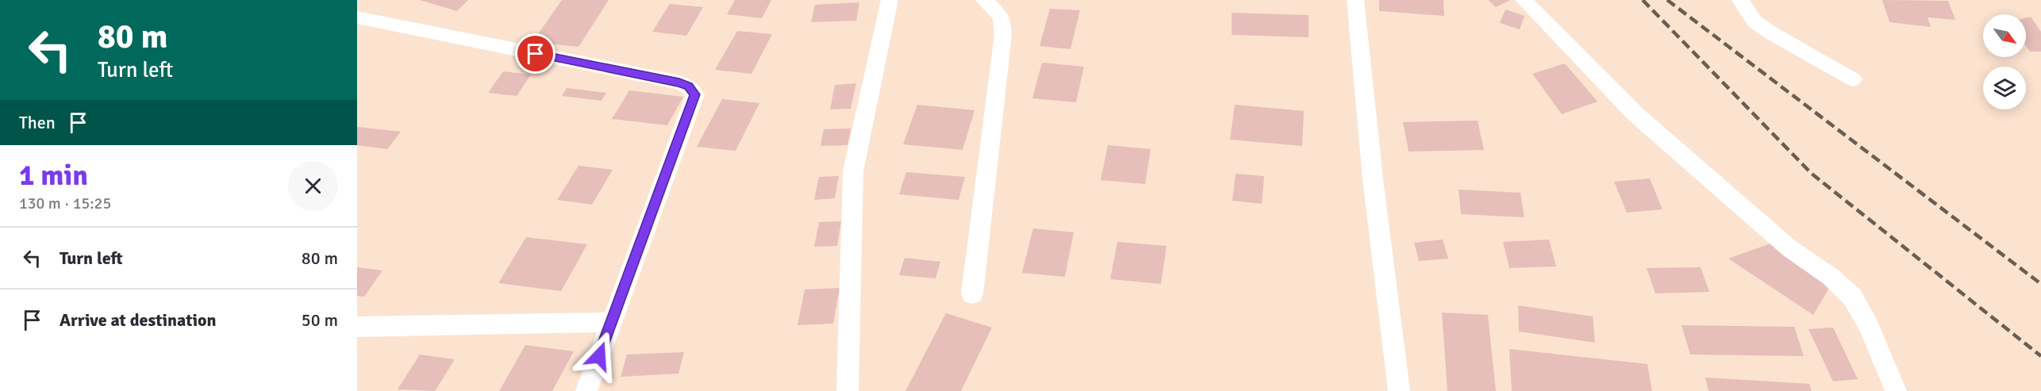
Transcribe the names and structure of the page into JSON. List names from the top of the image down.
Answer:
{
  "north": "bottom right",
  "page": {
    "turn": ["80 m", "Turn left"],
    "then": "Then",
    "heading": ["1 min", "130 m · 15:25"],
    "list": [
      {
        "name": "Turn left",
        "value": "80 m"
      },
      {
        "name": "Arrive at destination",
        "value": "50 m"
      }
    ]
  }
}
